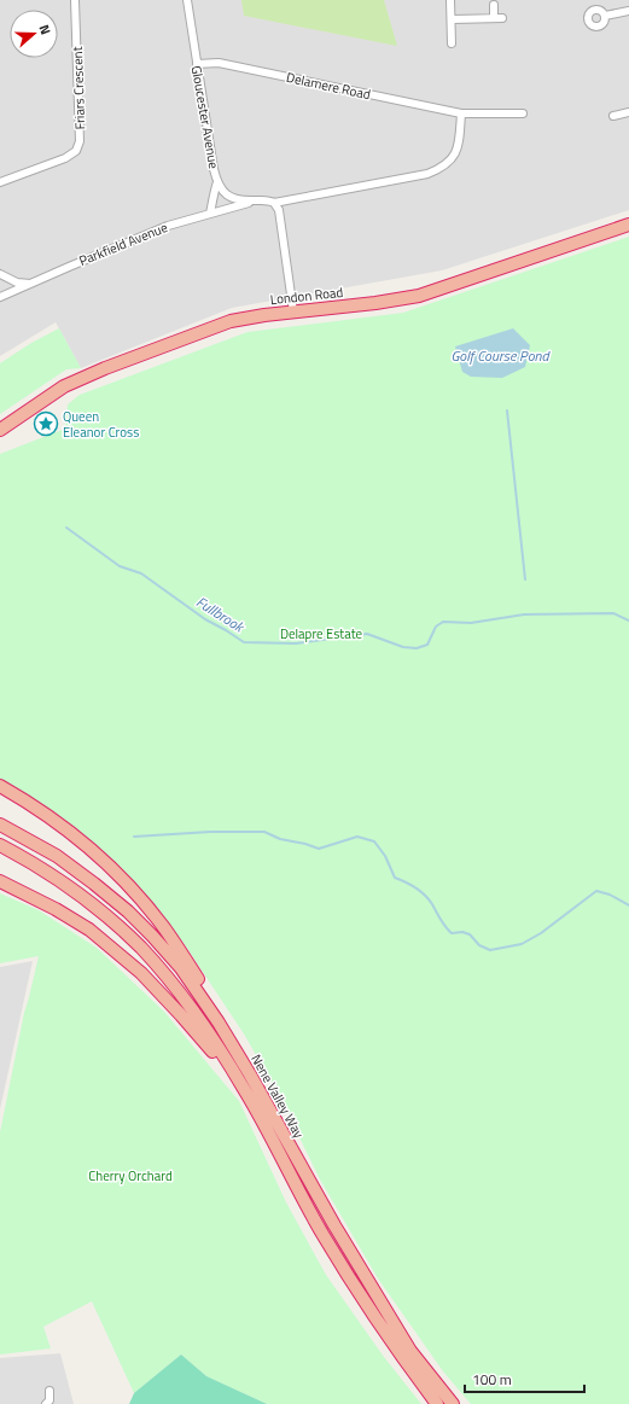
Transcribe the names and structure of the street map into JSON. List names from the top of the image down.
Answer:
{
  "streets": {
    "highway": ["London Road", "Nene Valley Way"],
    "street": [
      "Delamere Road",
      "Friars Crescent",
      "Gloucester Avenue",
      "Parkfield Avenue"
    ]
  },
  "crossings": [
    ["Delamere Road", "Gloucester Avenue"],
    ["Gloucester Avenue", "Parkfield Avenue"]
  ],
  "water": ["Golf Course Pond", "Fullbrook"],
  "parks": ["Delapre Estate", "Cherry Orchard"],
  "places": {
    "place": ["Queen Eleanor Cross"]
  },
  "scale_bar": "100 m",
  "north": "right"
}
